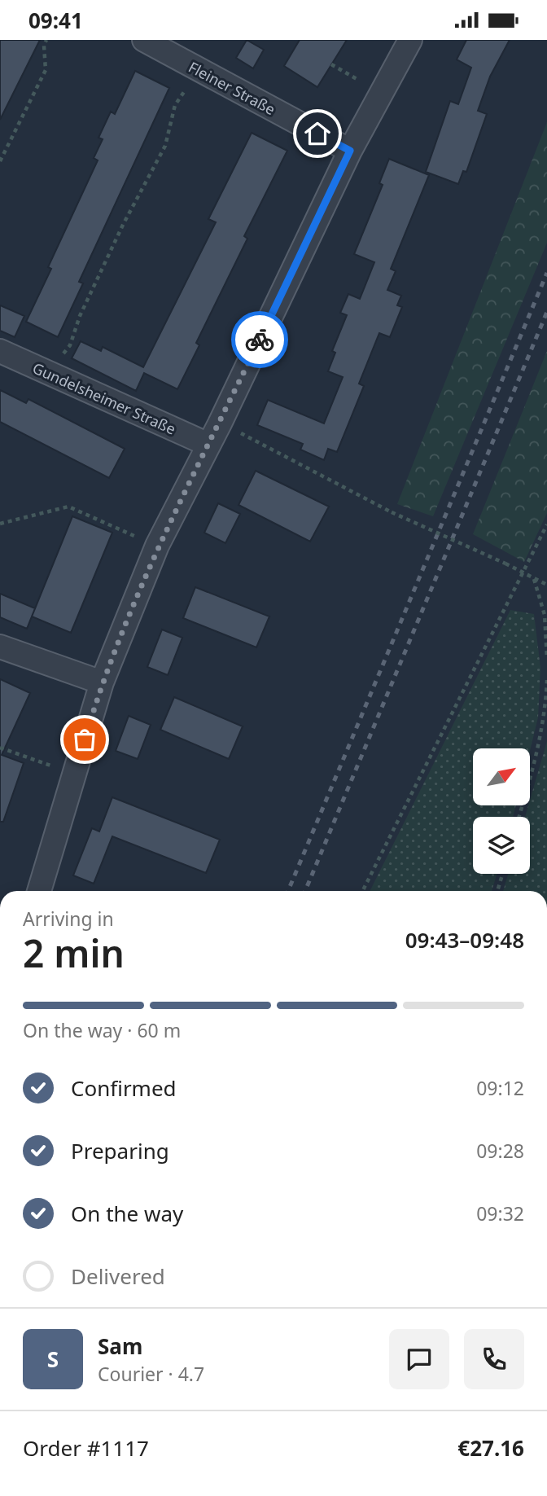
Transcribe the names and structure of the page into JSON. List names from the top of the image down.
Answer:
{
  "streets": {
    "street": ["Fleiner Straße", "Gundelsheimer Straße"]
  },
  "north": "top right",
  "page": {
    "status": "09:41",
    "heading": ["2 min", "Arriving in", "09:43–09:48"],
    "panel": [
      "Sam",
      "Courier · 4.7",
      "Order #1117",
      "€27.16"
    ],
    "bar": "On the way · 60 m",
    "list": [
      ["Confirmed", "09:12"],
      ["Preparing", "09:28"],
      ["On the way", "09:32"],
      "Delivered"
    ],
    "round": "S"
  }
}
